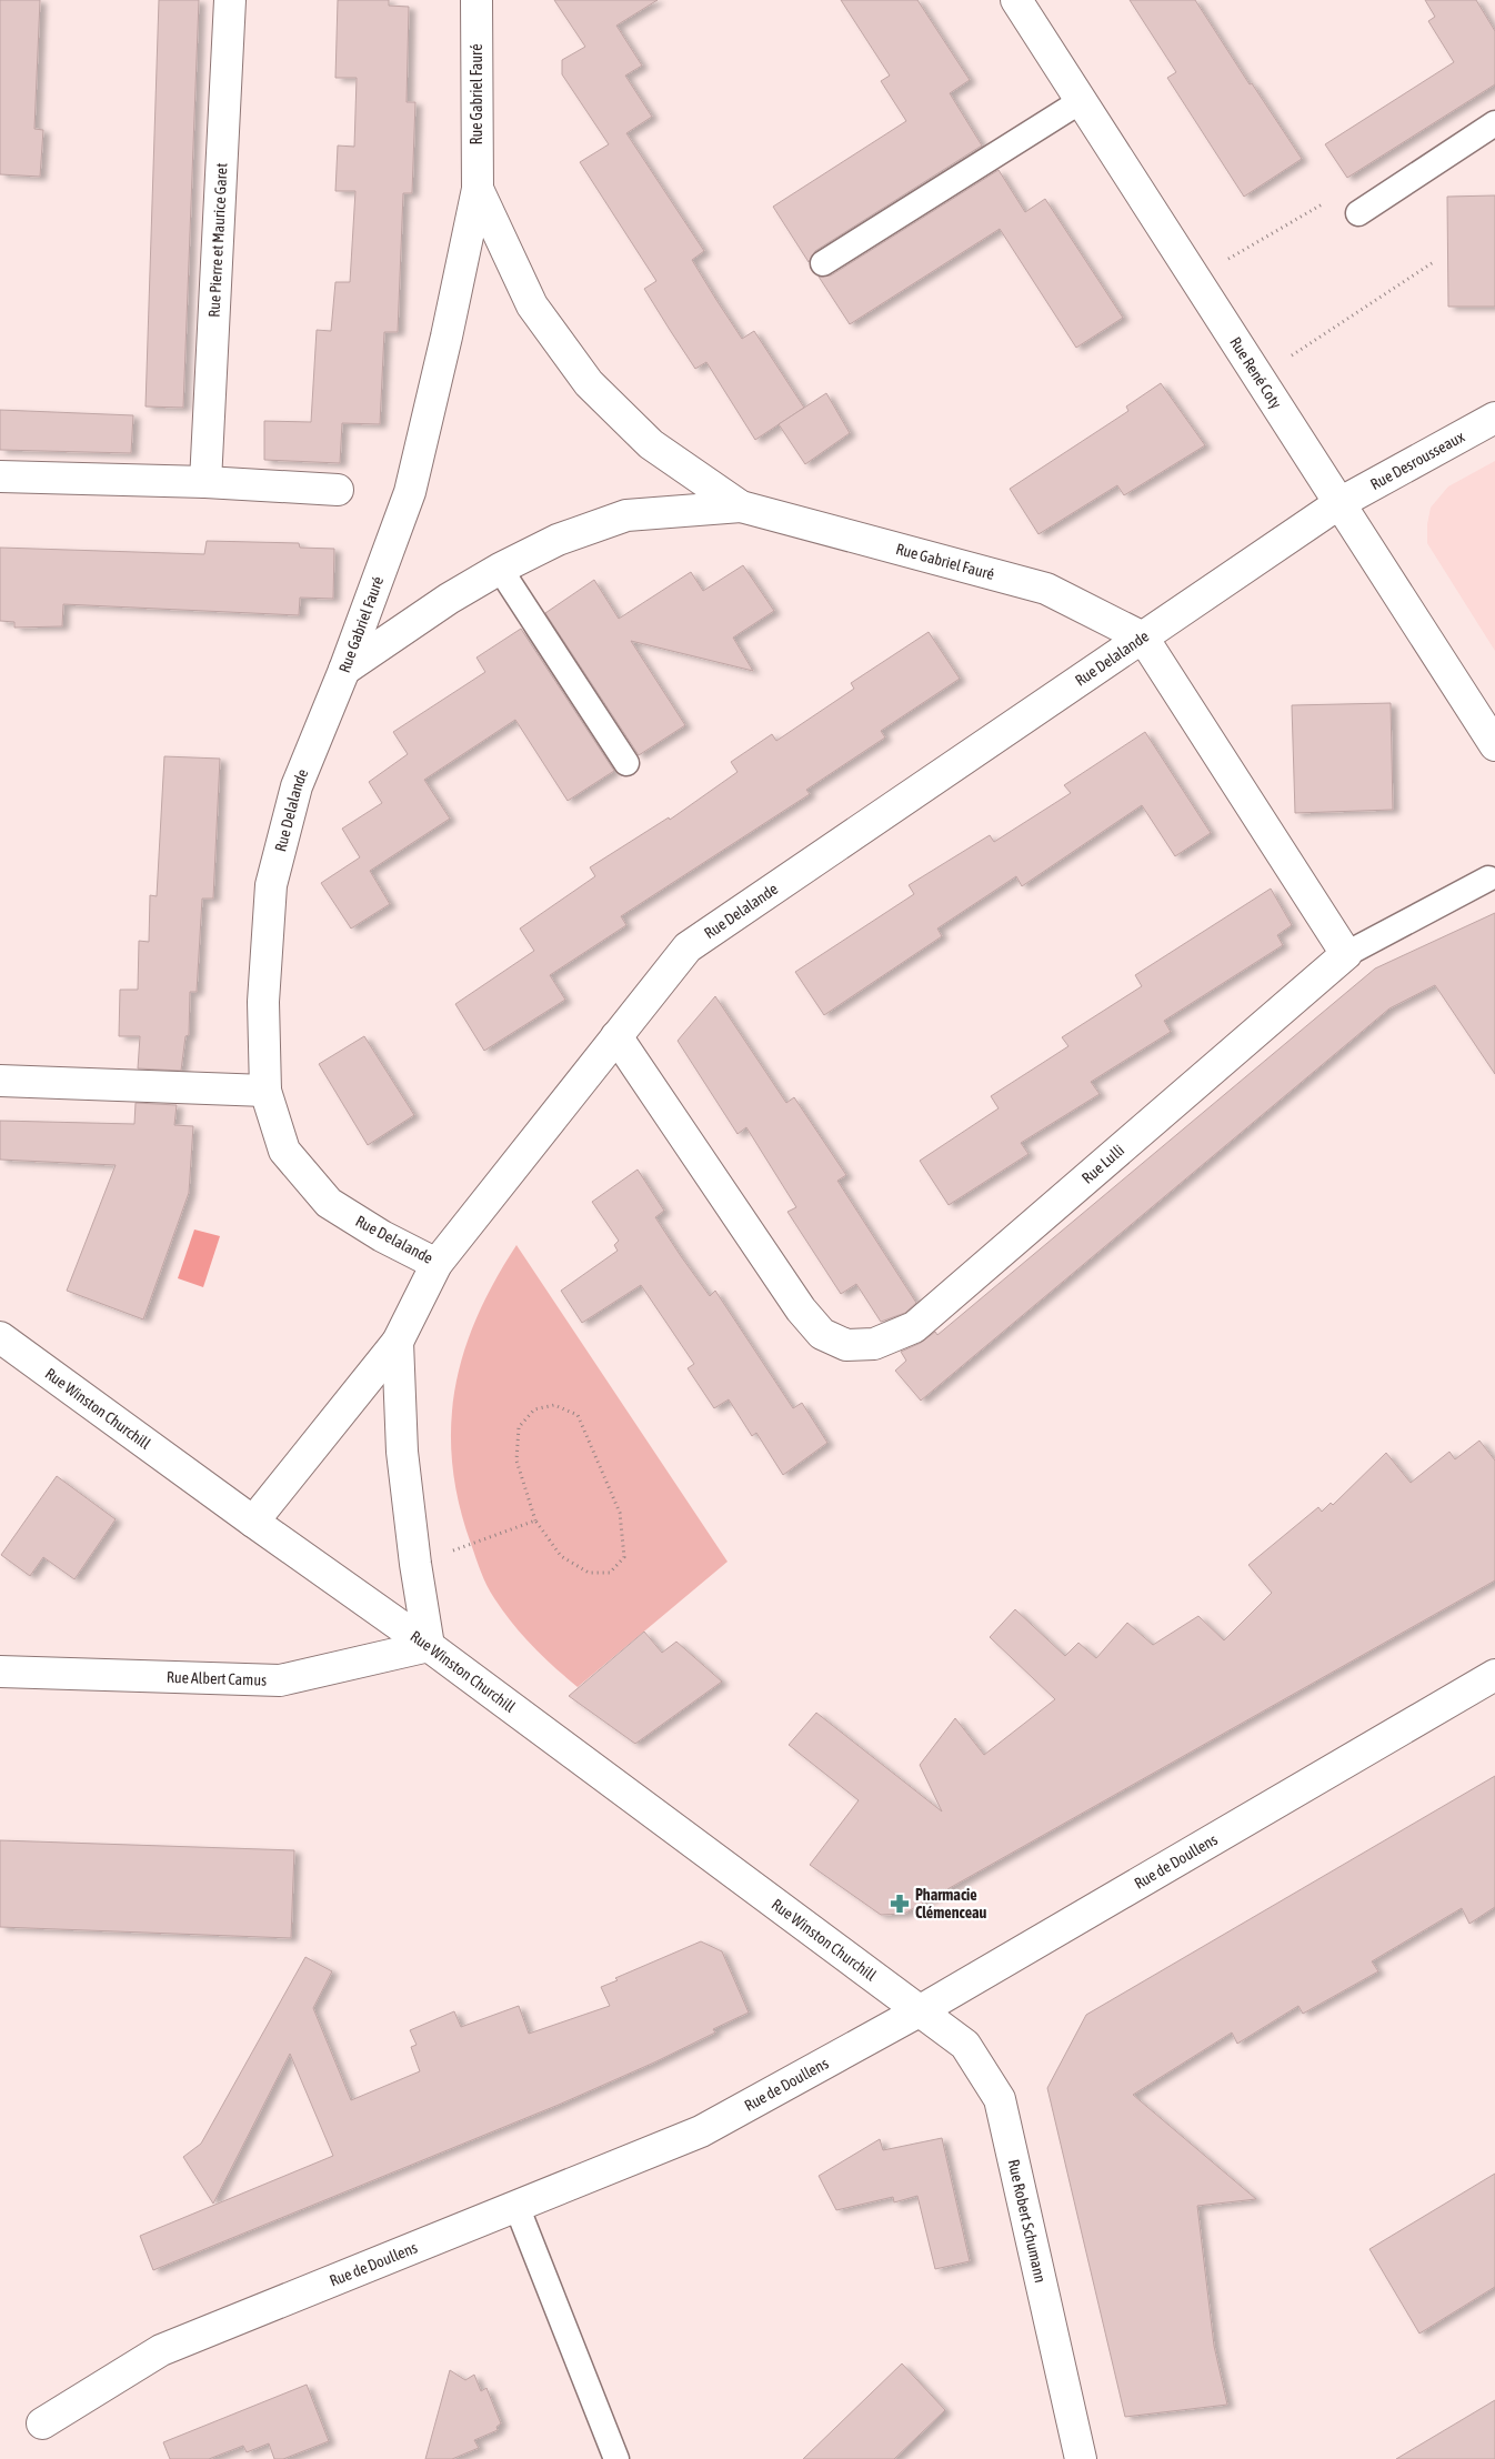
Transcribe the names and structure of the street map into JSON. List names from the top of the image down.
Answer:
{
  "streets": {
    "street": [
      "Rue Gabriel Fauré",
      "Rue Pierre et Maurice Garet",
      "Rue René Coty",
      "Rue Desrousseaux",
      "Rue Delalande",
      "Rue Lulli",
      "Rue Winston Churchill",
      "Rue Albert Camus",
      "Rue de Doullens",
      "Rue Robert Schumann"
    ]
  },
  "crossings": [
    ["Rue Gabriel Fauré", "Rue Delalande"],
    ["Rue René Coty", "Rue Desrousseaux"],
    ["Rue René Coty", "Rue Delalande"],
    ["Rue Desrousseaux", "Rue Delalande"],
    ["Rue Delalande", "Rue Lulli"],
    ["Rue Winston Churchill", "Rue Albert Camus"],
    ["Rue Winston Churchill", "Rue de Doullens"],
    ["Rue Winston Churchill", "Rue Robert Schumann"],
    ["Rue de Doullens", "Rue Robert Schumann"]
  ],
  "places": {
    "pharmacy": ["Pharmacie Clémenceau"]
  }
}
